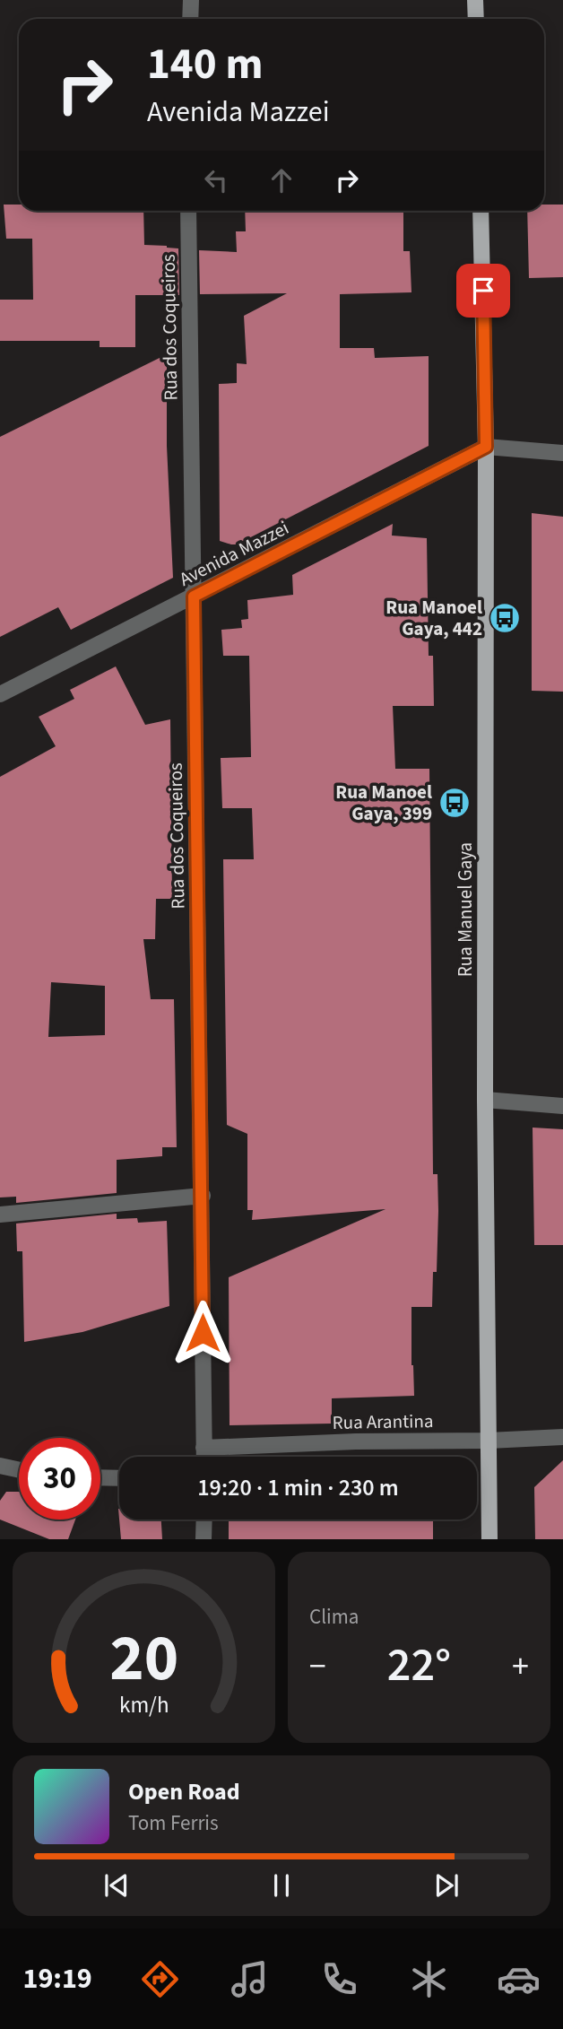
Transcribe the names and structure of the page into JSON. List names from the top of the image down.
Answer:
{
  "streets": {
    "main road": ["Rua Manuel Gaya"],
    "street": ["Rua dos Coqueiros", "Avenida Mazzei", "Rua Arantina"]
  },
  "crossings": [
    ["Rua dos Coqueiros", "Avenida Mazzei"],
    ["Rua dos Coqueiros", "Rua Arantina"],
    ["Avenida Mazzei", "Rua Manuel Gaya"],
    ["Rua Manuel Gaya", "Rua Arantina"]
  ],
  "places": {
    "bus stop": ["Rua Manoel Gaya, 442", "Rua Manoel Gaya, 399"]
  },
  "page": {
    "turn": ["140 m", "Avenida Mazzei"],
    "limit": "30",
    "trip": "19:20 · 1 min · 230 m",
    "tile": "Clima",
    "heat": ["−", "22°", "+"],
    "song": ["Open Road", "Tom Ferris"],
    "tabs": "19:19",
    "gauge": ["20", "km/h"]
  }
}
